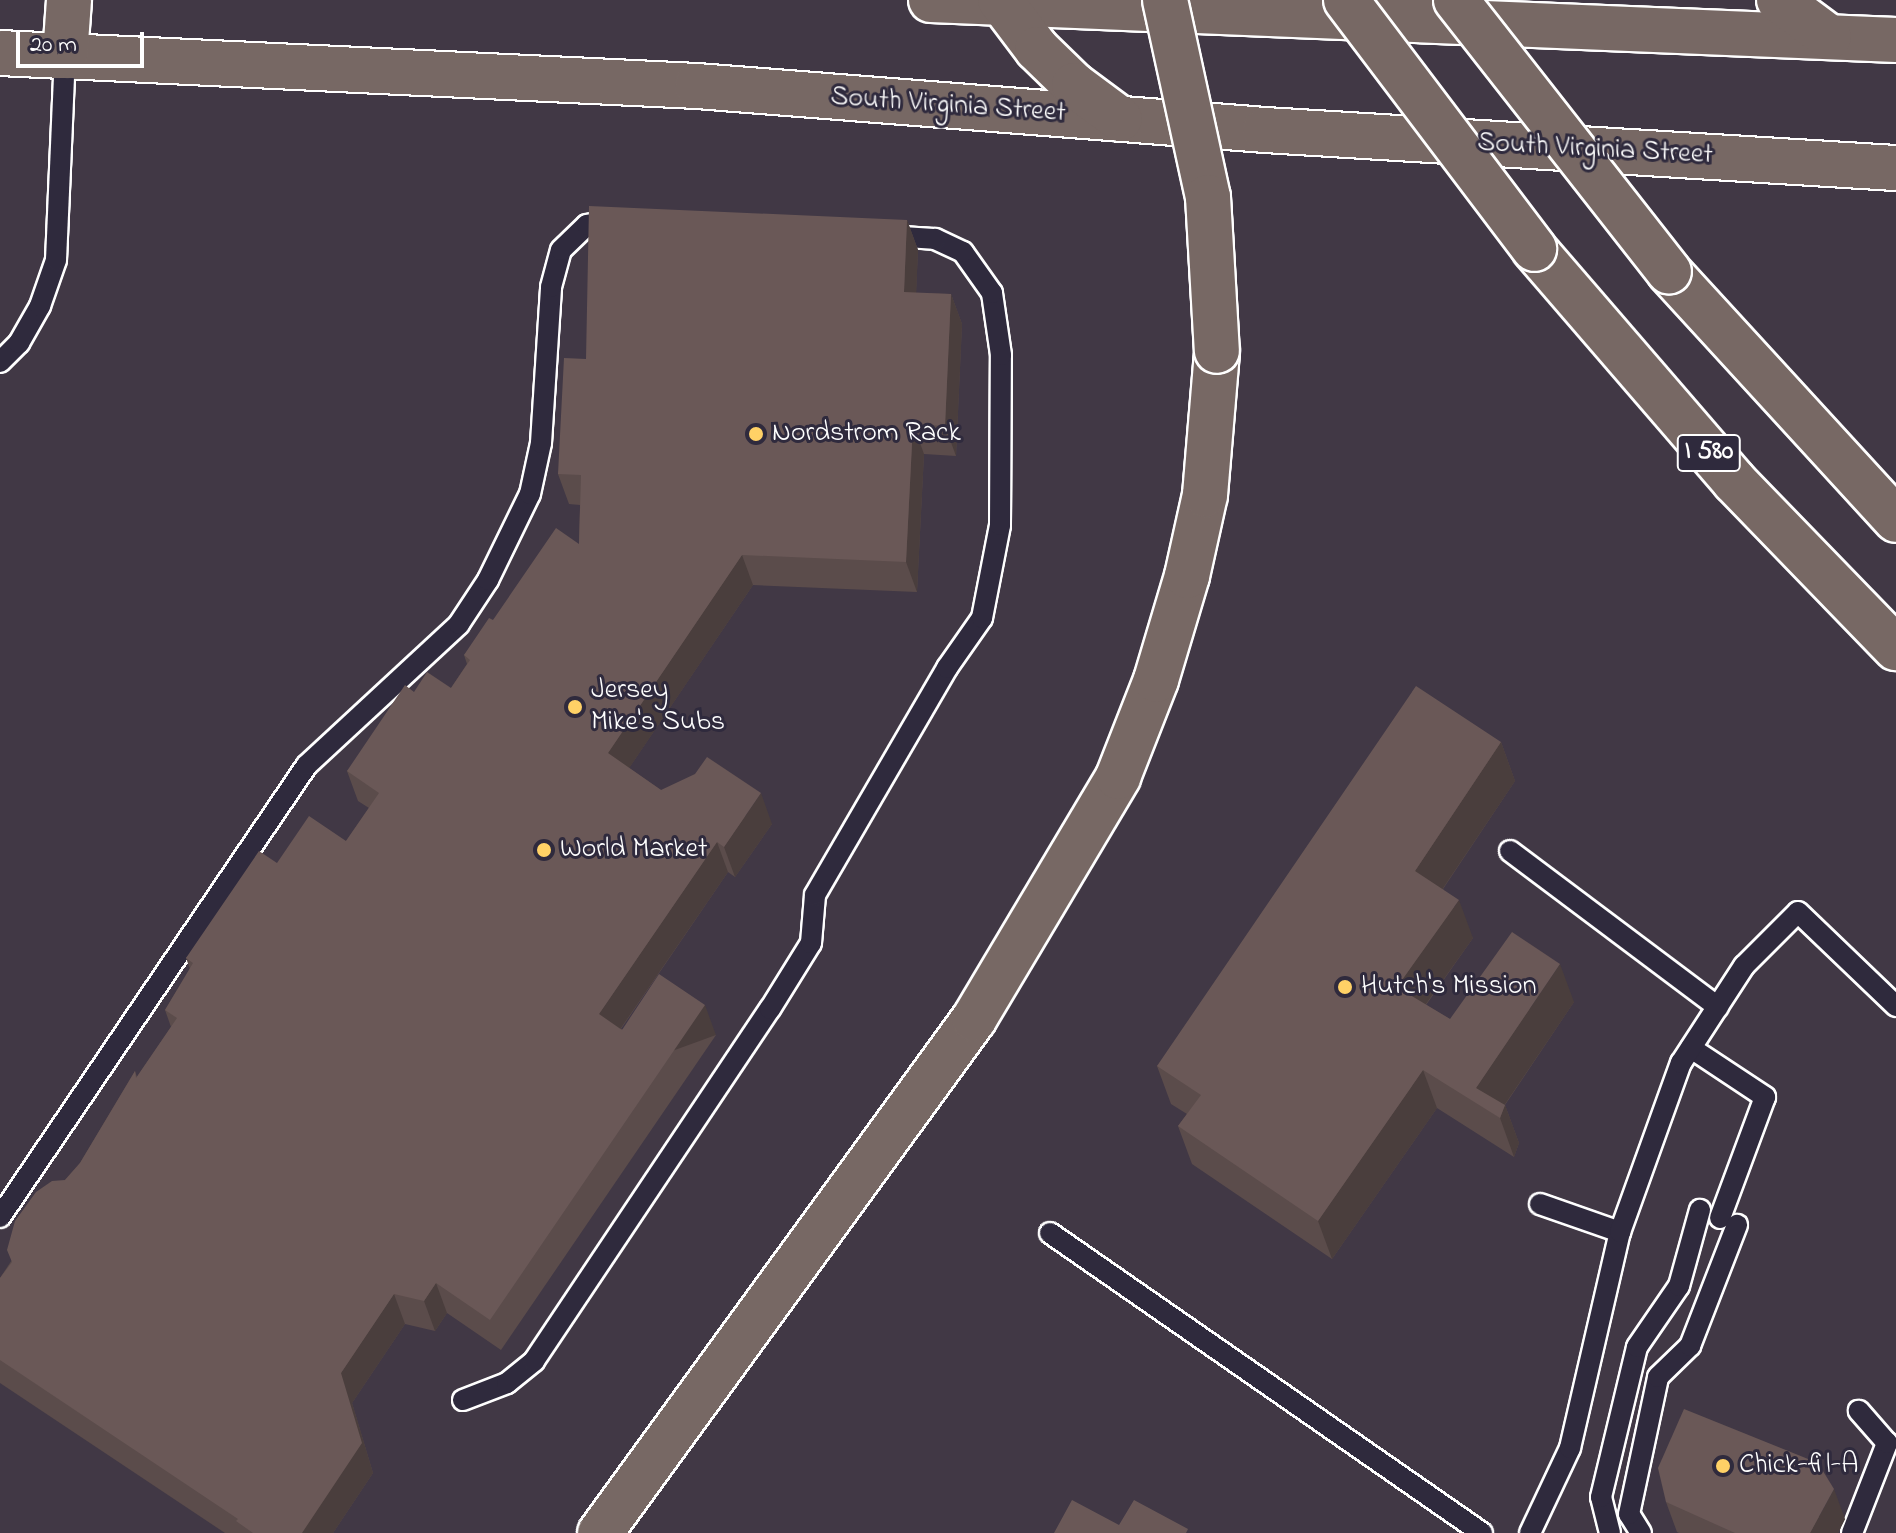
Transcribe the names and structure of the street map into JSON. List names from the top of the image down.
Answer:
{
  "streets": {
    "main road": ["South Virginia Street", "I 580"]
  },
  "places": [
    "Nordstrom Rack",
    "Jersey Mike's Subs",
    "World Market",
    "Hutch's Mission",
    "Chick-fil-A"
  ],
  "scale_bar": "20 m"
}
